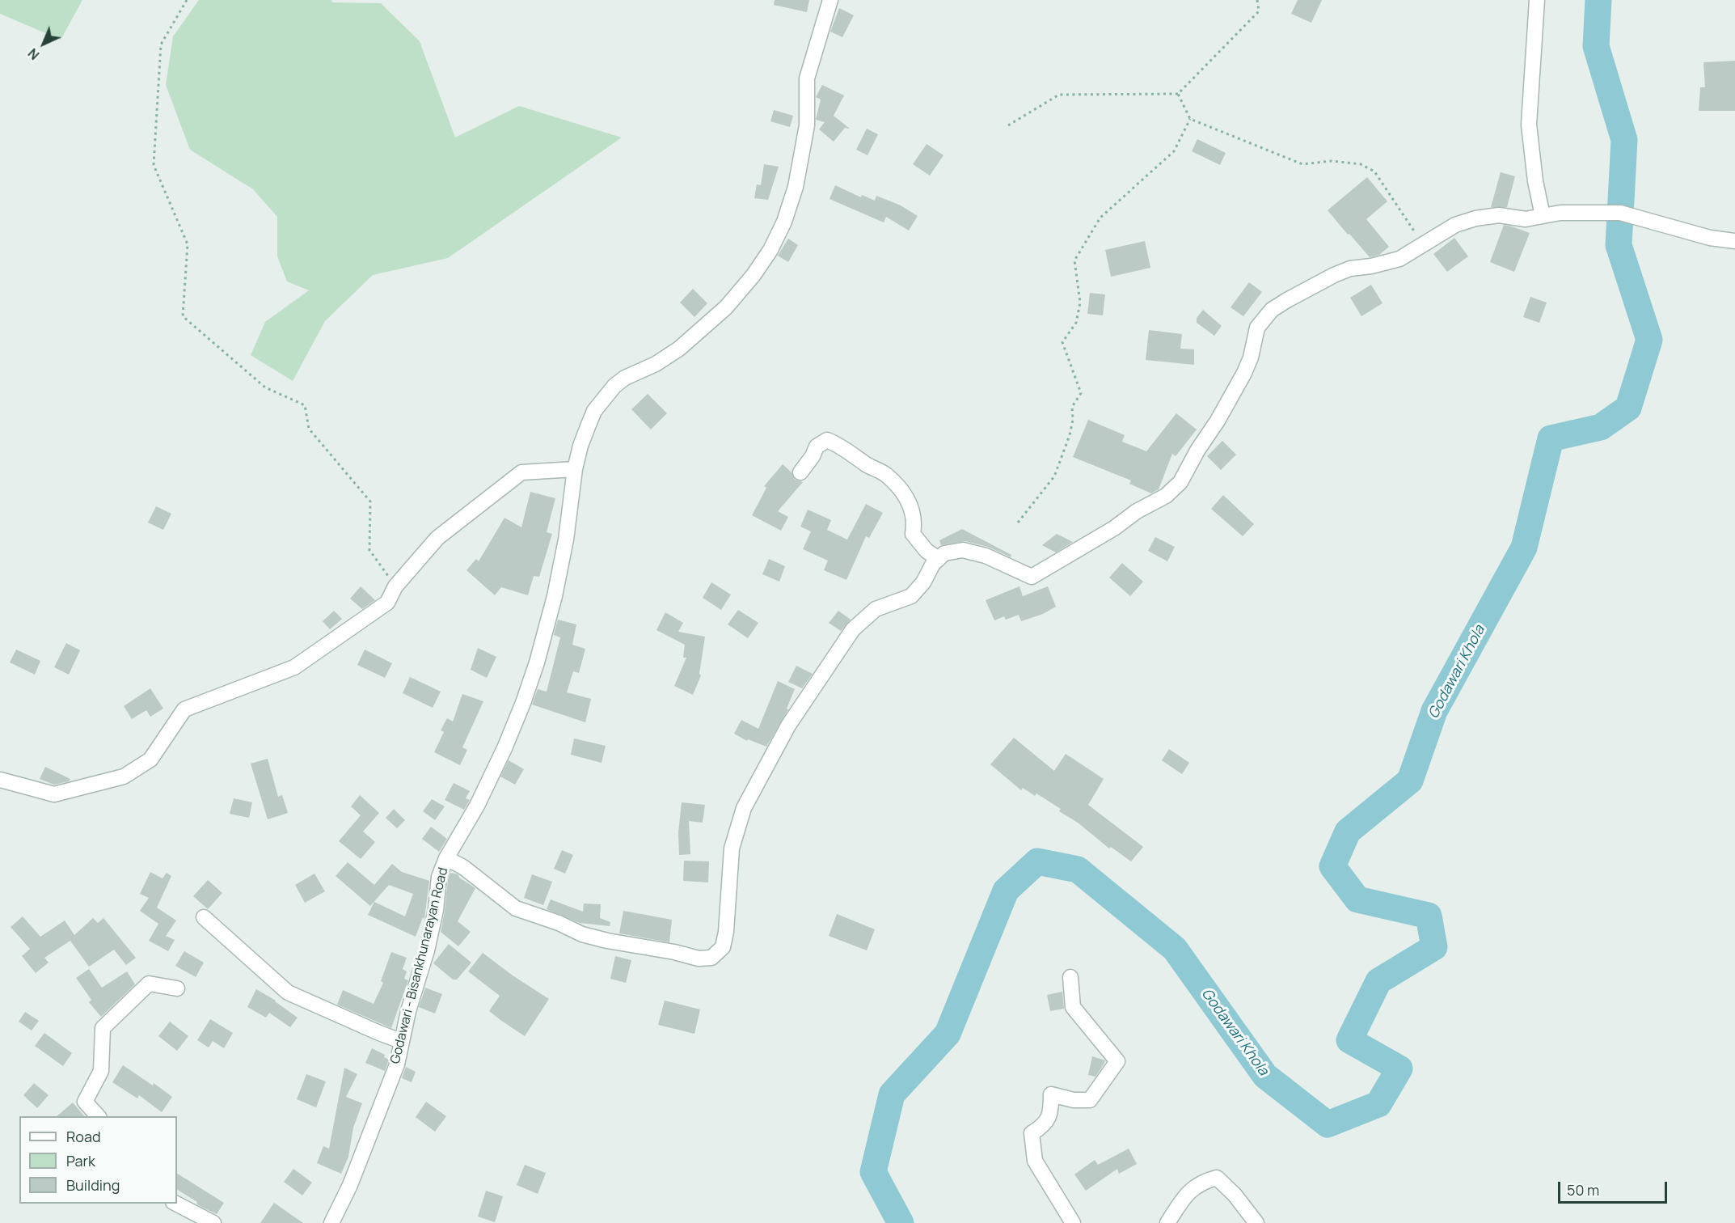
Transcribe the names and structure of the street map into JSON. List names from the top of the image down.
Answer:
{
  "streets": {
    "street": ["Godawari - Bisankhunarayan Road"]
  },
  "water": ["Godawari Khola"],
  "legend": ["Road", "Park", "Building"],
  "scale_bar": "50 m",
  "north": "bottom left"
}
